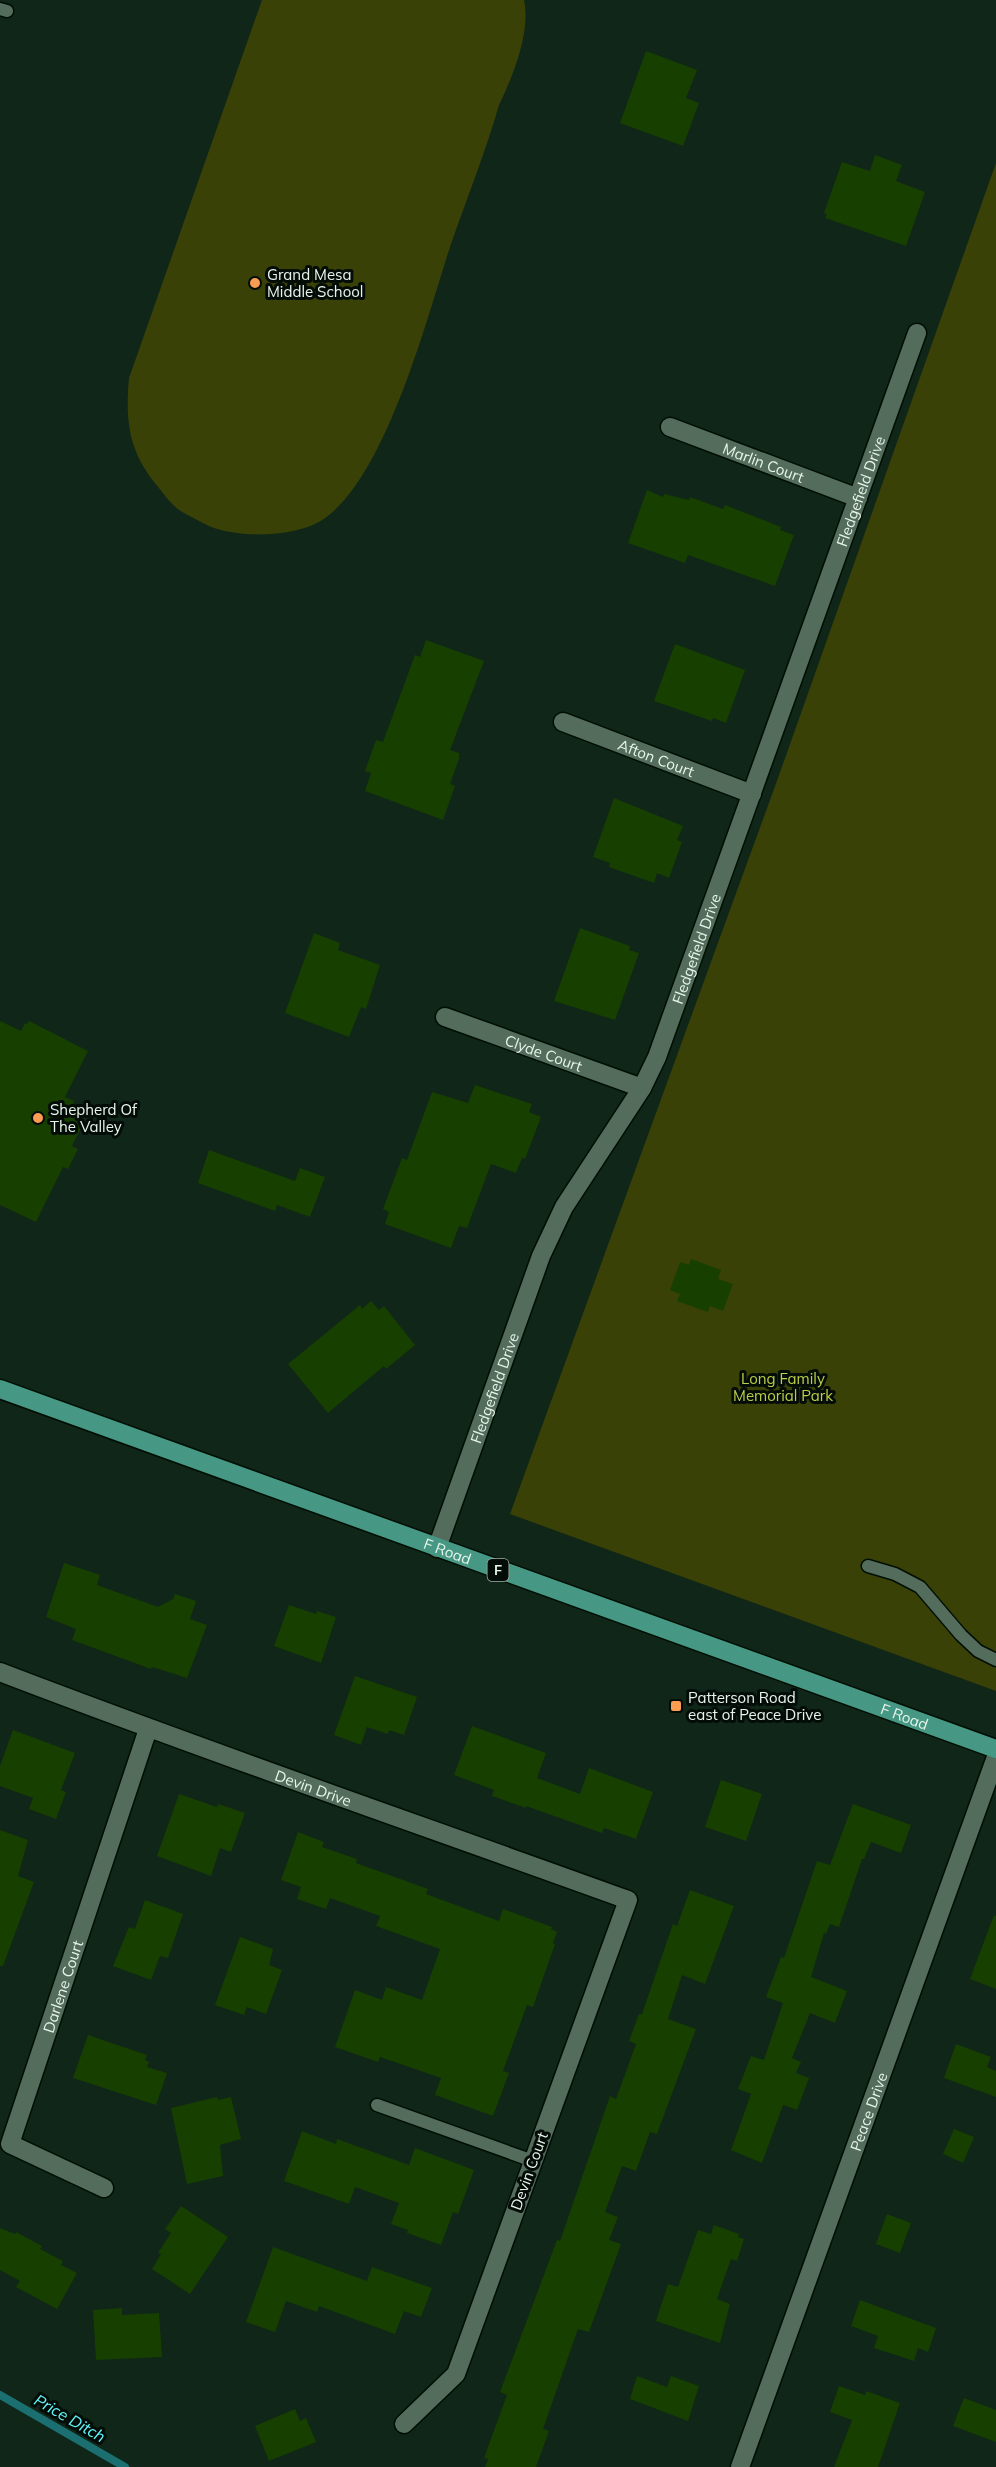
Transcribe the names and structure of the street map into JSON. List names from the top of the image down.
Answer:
{
  "streets": {
    "main road": ["F Road", "F"],
    "street": [
      "Marlin Court",
      "Fledgefield Drive",
      "Afton Court",
      "Clyde Court",
      "Devin Drive",
      "Darlene Court",
      "Peace Drive",
      "Devin Court"
    ]
  },
  "crossings": [
    ["Marlin Court", "Fledgefield Drive"],
    ["Fledgefield Drive", "Afton Court"],
    ["Fledgefield Drive", "Clyde Court"],
    ["Fledgefield Drive", "F Road"],
    ["Devin Drive", "Darlene Court"],
    ["Devin Drive", "Devin Court"]
  ],
  "water": ["Price Ditch"],
  "parks": ["Long Family Memorial Park"],
  "places": {
    "other": ["Grand Mesa Middle School", "Shepherd Of The Valley"],
    "transit": ["Patterson Road east of Peace Drive"]
  }
}
